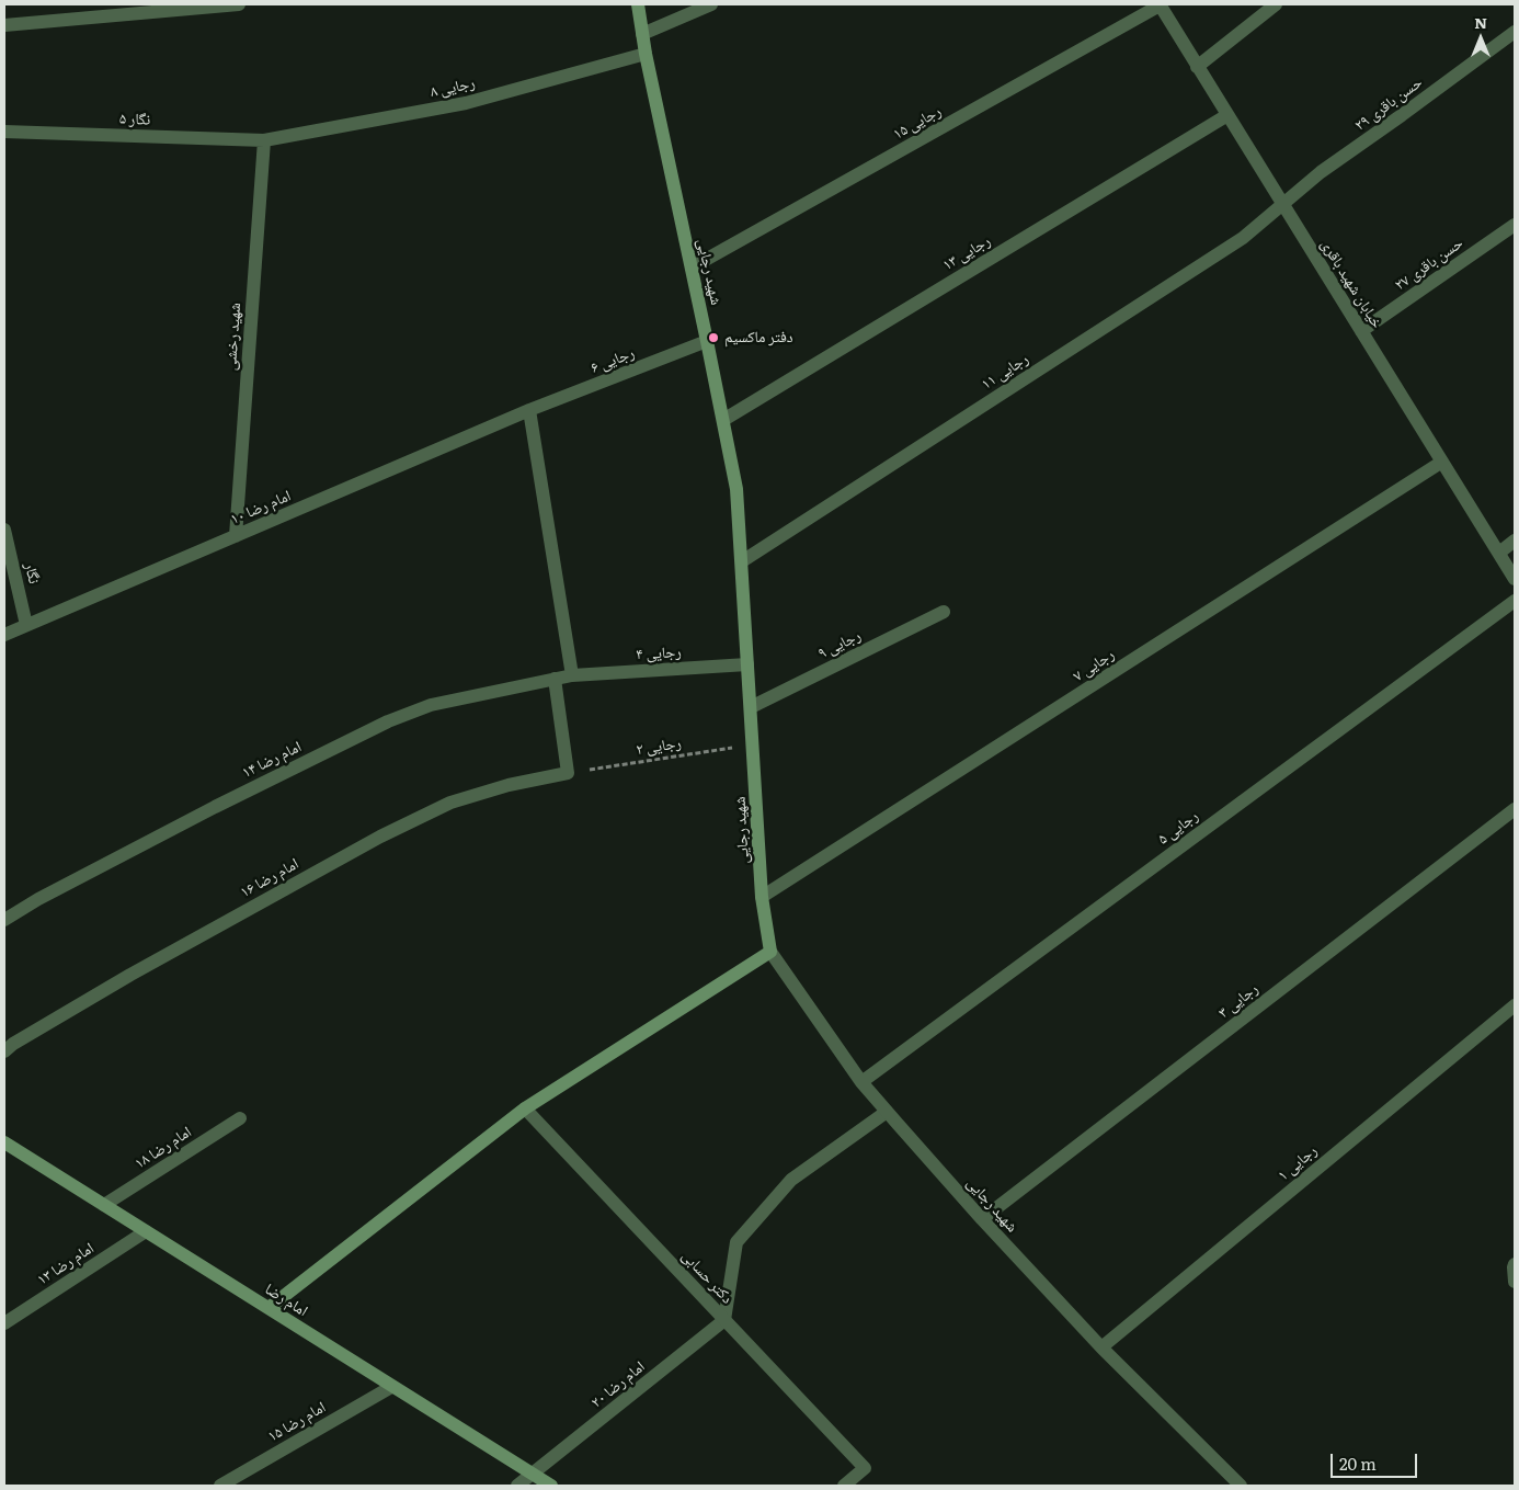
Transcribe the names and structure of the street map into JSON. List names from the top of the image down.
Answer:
{
  "streets": {
    "street": [
      "رجایی ۸",
      "حسن باقری ۲۹",
      "نگار ۵",
      "رجایی ۱۵",
      "رجایی ۱۳",
      "حسن باقری ۲۷",
      "شهید رجایی",
      "خیابان شهید باقری",
      "شهید رخشی",
      "رجایی ۶",
      "رجایی ۱۱",
      "امام رضا ۱۰",
      "نگار",
      "رجایی ۹",
      "رجایی ۴",
      "رجایی ۷",
      "امام رضا ۱۴",
      "رجایی ۵",
      "امام رضا ۱۶",
      "رجایی ۳",
      "امام رضا ۱۸",
      "رجایی ۱",
      "امام رضا ۱۳",
      "دکتر حسابی",
      "امام رضا",
      "امام رضا ۲۰",
      "امام رضا ۱۵"
    ],
    "path": ["رجایی ۲"]
  },
  "crossings": [
    ["رجایی ۸", "نگار ۵"],
    ["رجایی ۸", "شهید رجایی"],
    ["رجایی ۸", "شهید رخشی"],
    ["حسن باقری ۲۹", "خیابان شهید باقری"],
    ["حسن باقری ۲۹", "رجایی ۱۱"],
    ["نگار ۵", "شهید رخشی"],
    ["رجایی ۱۵", "شهید رجایی"],
    ["رجایی ۱۵", "خیابان شهید باقری"],
    ["رجایی ۱۳", "شهید رجایی"],
    ["رجایی ۱۳", "خیابان شهید باقری"],
    ["حسن باقری ۲۷", "خیابان شهید باقری"],
    ["شهید رجایی", "رجایی ۶"],
    ["شهید رجایی", "رجایی ۱۱"],
    ["شهید رجایی", "رجایی ۹"],
    ["شهید رجایی", "رجایی ۴"],
    ["شهید رجایی", "رجایی ۷"],
    ["شهید رجایی", "رجایی ۲"],
    ["شهید رجایی", "رجایی ۵"],
    ["شهید رجایی", "رجایی ۳"],
    ["شهید رجایی", "رجایی ۱"],
    ["خیابان شهید باقری", "رجایی ۱۱"],
    ["خیابان شهید باقری", "رجایی ۷"],
    ["شهید رخشی", "امام رضا ۱۰"],
    ["رجایی ۶", "امام رضا ۱۰"],
    ["امام رضا ۱۰", "نگار"],
    ["رجایی ۴", "امام رضا ۱۴"],
    ["رجایی ۲", "امام رضا ۱۶"],
    ["امام رضا ۱۸", "امام رضا"],
    ["امام رضا ۱۳", "امام رضا"],
    ["دکتر حسابی", "امام رضا ۲۰"],
    ["امام رضا", "امام رضا ۲۰"],
    ["امام رضا", "امام رضا ۱۵"]
  ],
  "places": ["دفتر ماکسیم"],
  "scale_bar": "20 m",
  "north": "top"
}
